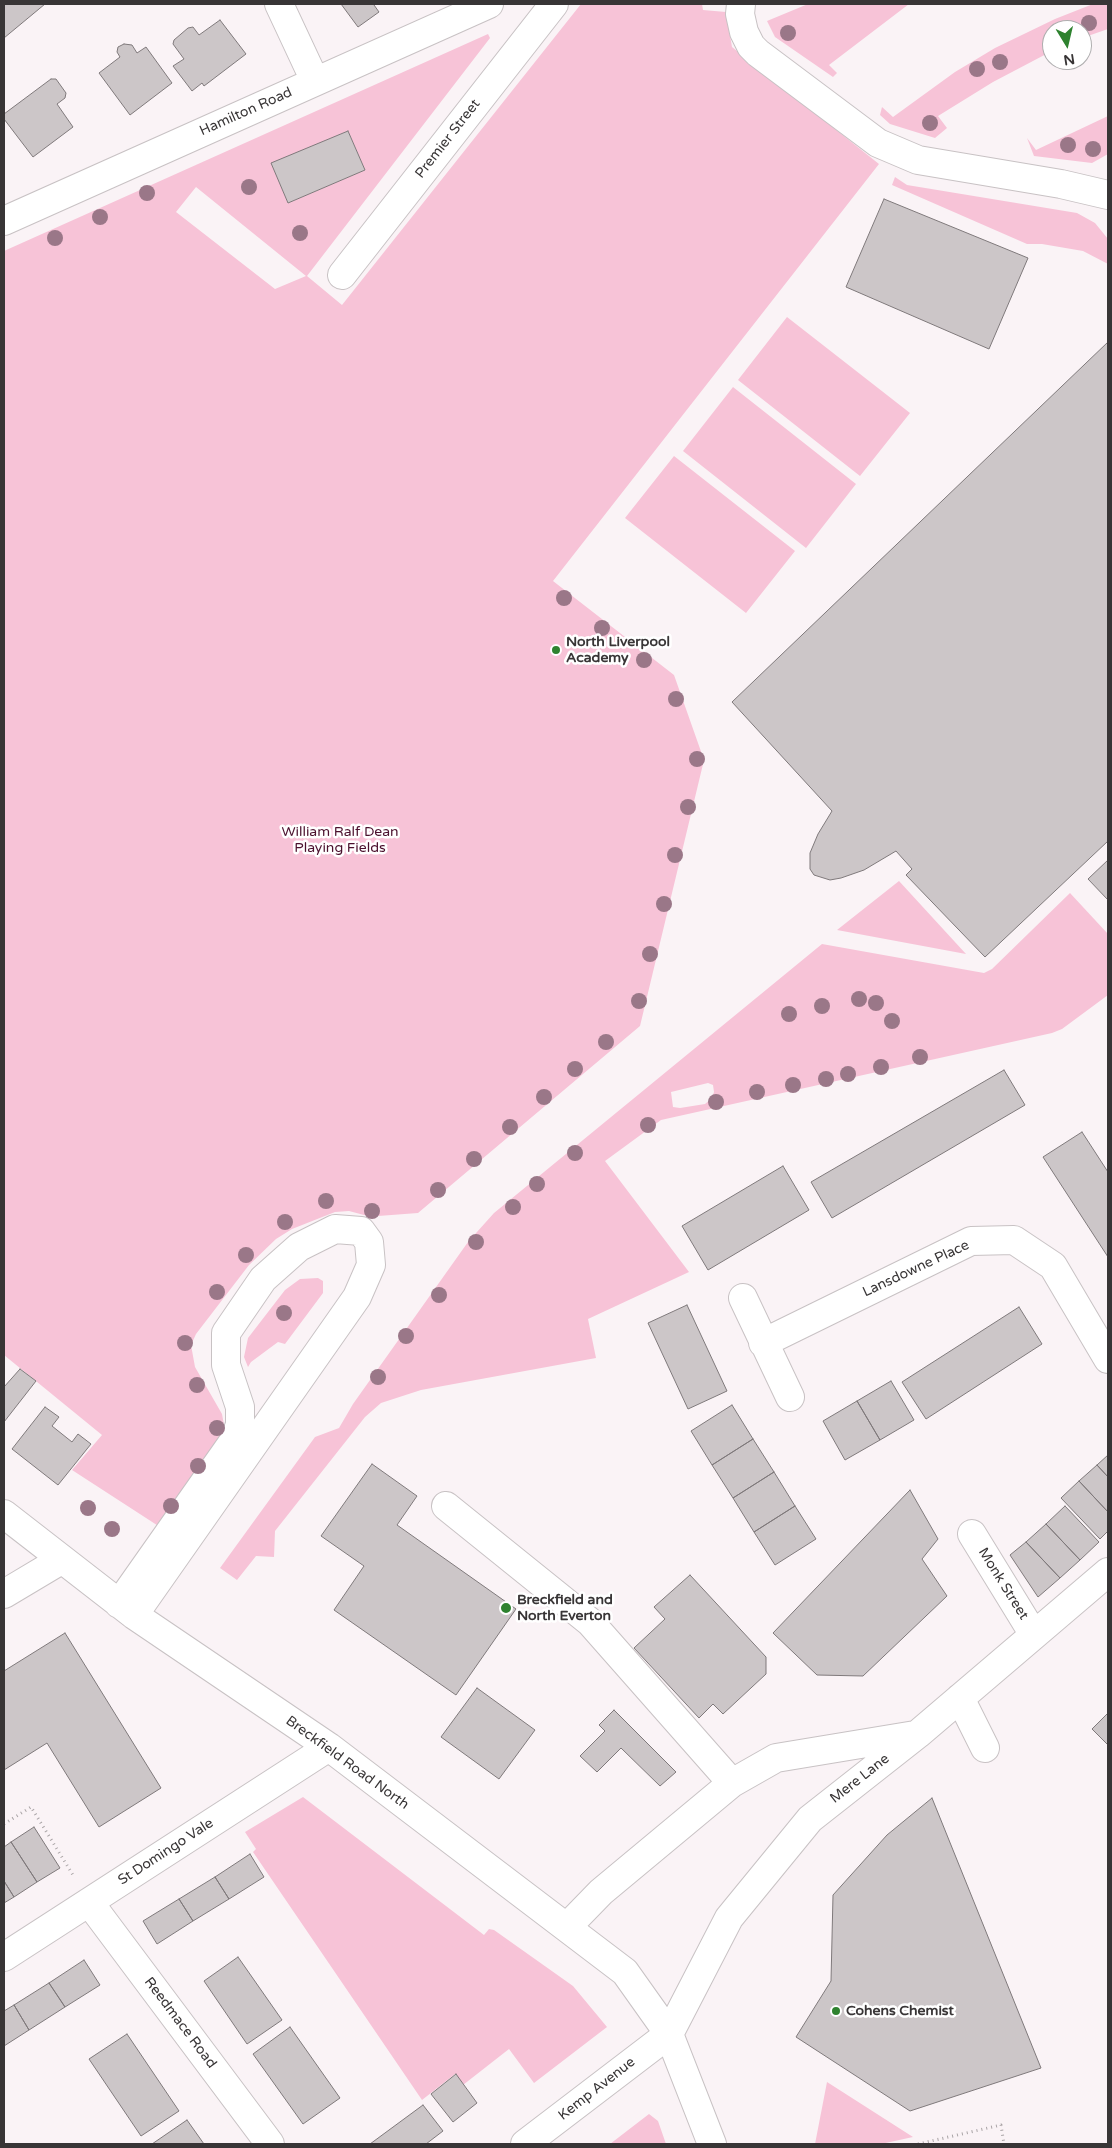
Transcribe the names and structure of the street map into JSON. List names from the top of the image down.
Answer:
{
  "streets": {
    "street": [
      "Hamilton Road",
      "Premier Street",
      "Lansdowne Place",
      "Monk Street",
      "Breckfield Road North",
      "Mere Lane",
      "St Domingo Vale",
      "Reedmace Road",
      "Kemp Avenue"
    ]
  },
  "crossings": [
    ["Monk Street", "Mere Lane"],
    ["Breckfield Road North", "Mere Lane"],
    ["Breckfield Road North", "St Domingo Vale"],
    ["Breckfield Road North", "Kemp Avenue"],
    ["Mere Lane", "Kemp Avenue"],
    ["St Domingo Vale", "Reedmace Road"]
  ],
  "parks": ["William Ralf Dean Playing Fields"],
  "places": ["North Liverpool Academy", "Breckfield and North Everton", "Cohens Chemist"],
  "north": "bottom"
}
